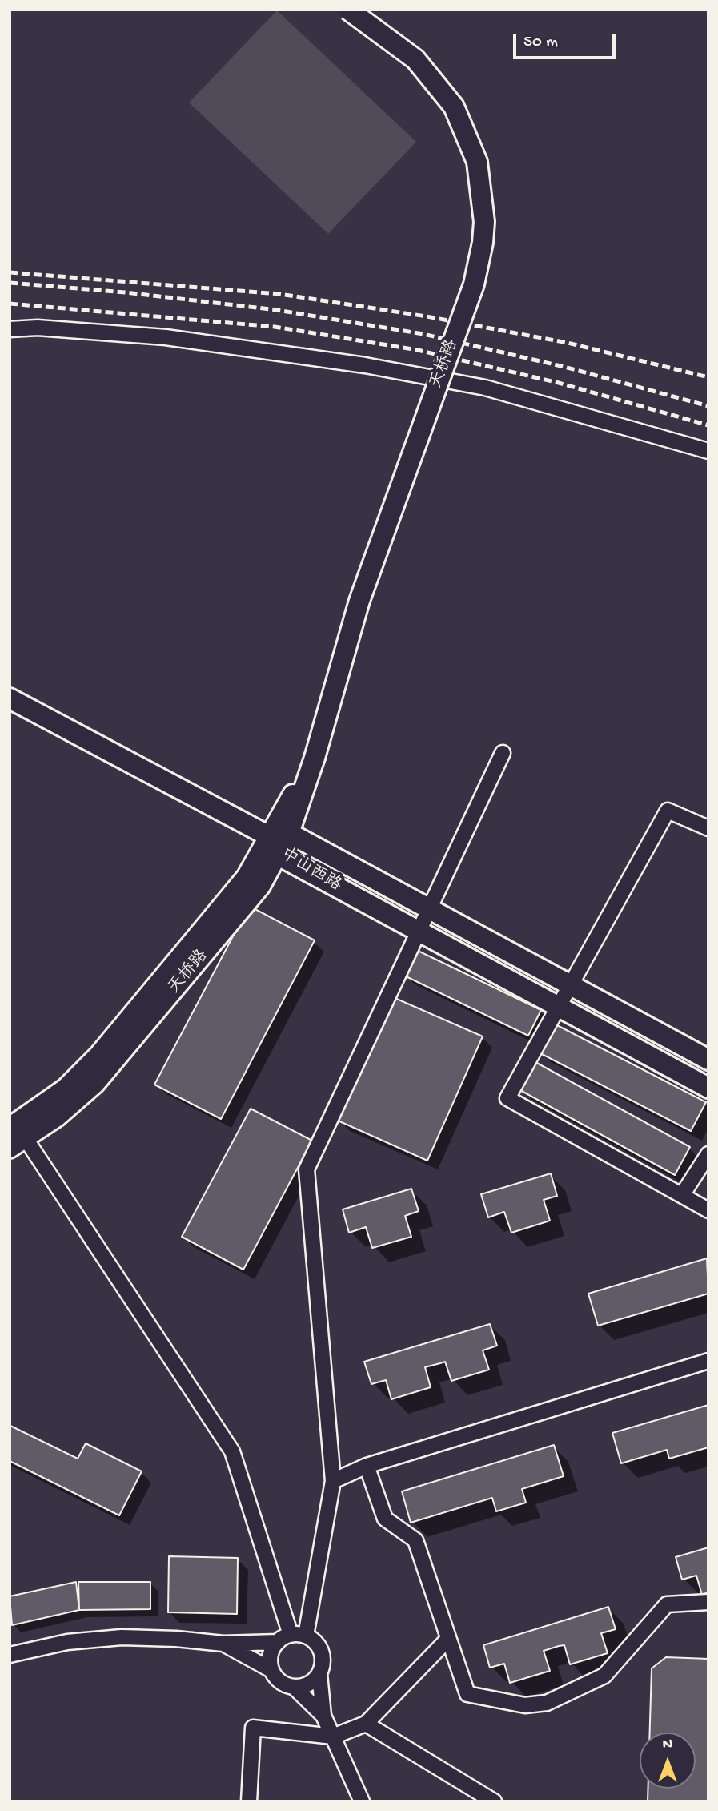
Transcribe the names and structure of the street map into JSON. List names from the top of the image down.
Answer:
{
  "streets": {
    "main road": ["天桥路", "中山西路"]
  },
  "crossings": [
    ["天桥路", "中山西路"]
  ],
  "scale_bar": "50 m",
  "north": "top"
}
